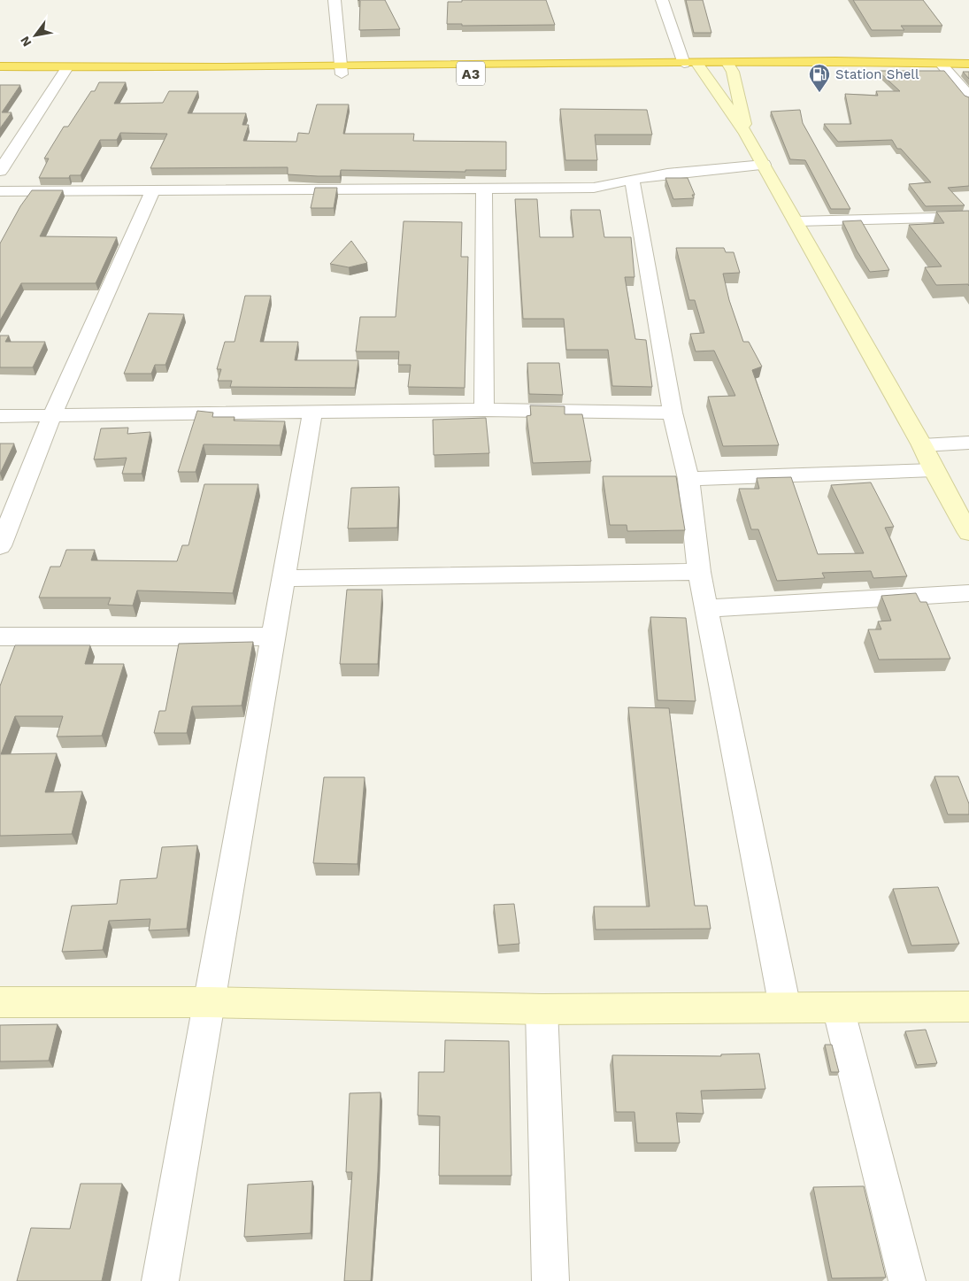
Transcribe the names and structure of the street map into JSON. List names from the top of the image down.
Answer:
{
  "streets": {
    "highway": ["A3"]
  },
  "places": {
    "fuel station": ["Station Shell"]
  },
  "north": "bottom left"
}
